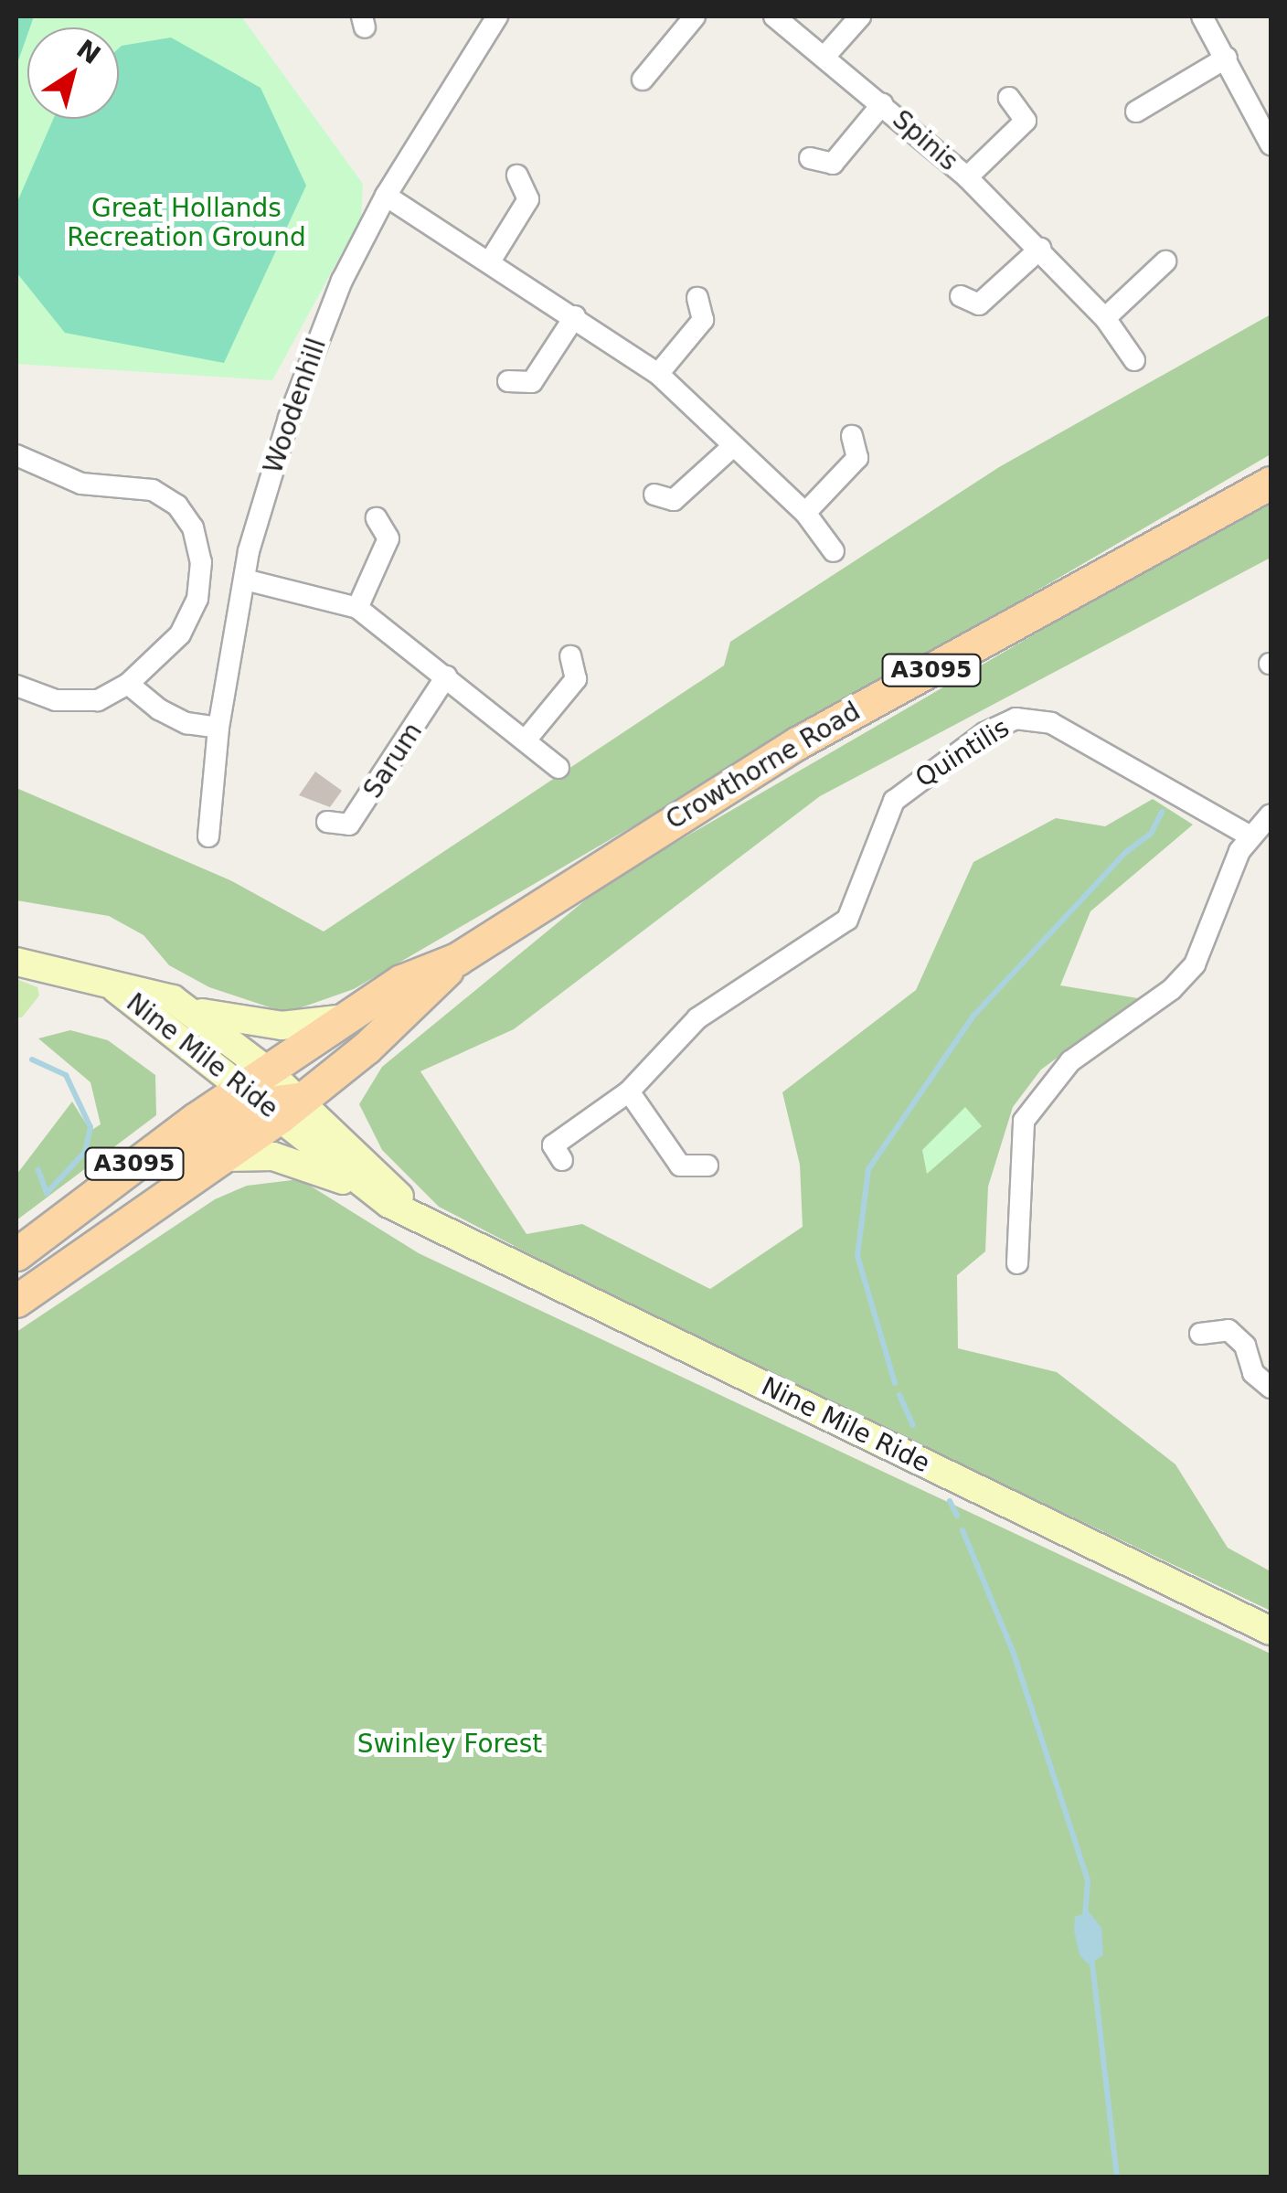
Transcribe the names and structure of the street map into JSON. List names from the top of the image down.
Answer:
{
  "streets": {
    "main road": ["A3095", "Crowthorne Road", "Nine Mile Ride"],
    "street": [
      "Spinis",
      "Woodenhill",
      "Quintilis",
      "Sarum"
    ]
  },
  "crossings": [
    ["A3095", "Crowthorne Road"],
    ["A3095", "Nine Mile Ride"],
    ["Crowthorne Road", "Nine Mile Ride"]
  ],
  "parks": ["Great Hollands Recreation Ground", "Swinley Forest"],
  "north": "top right"
}
